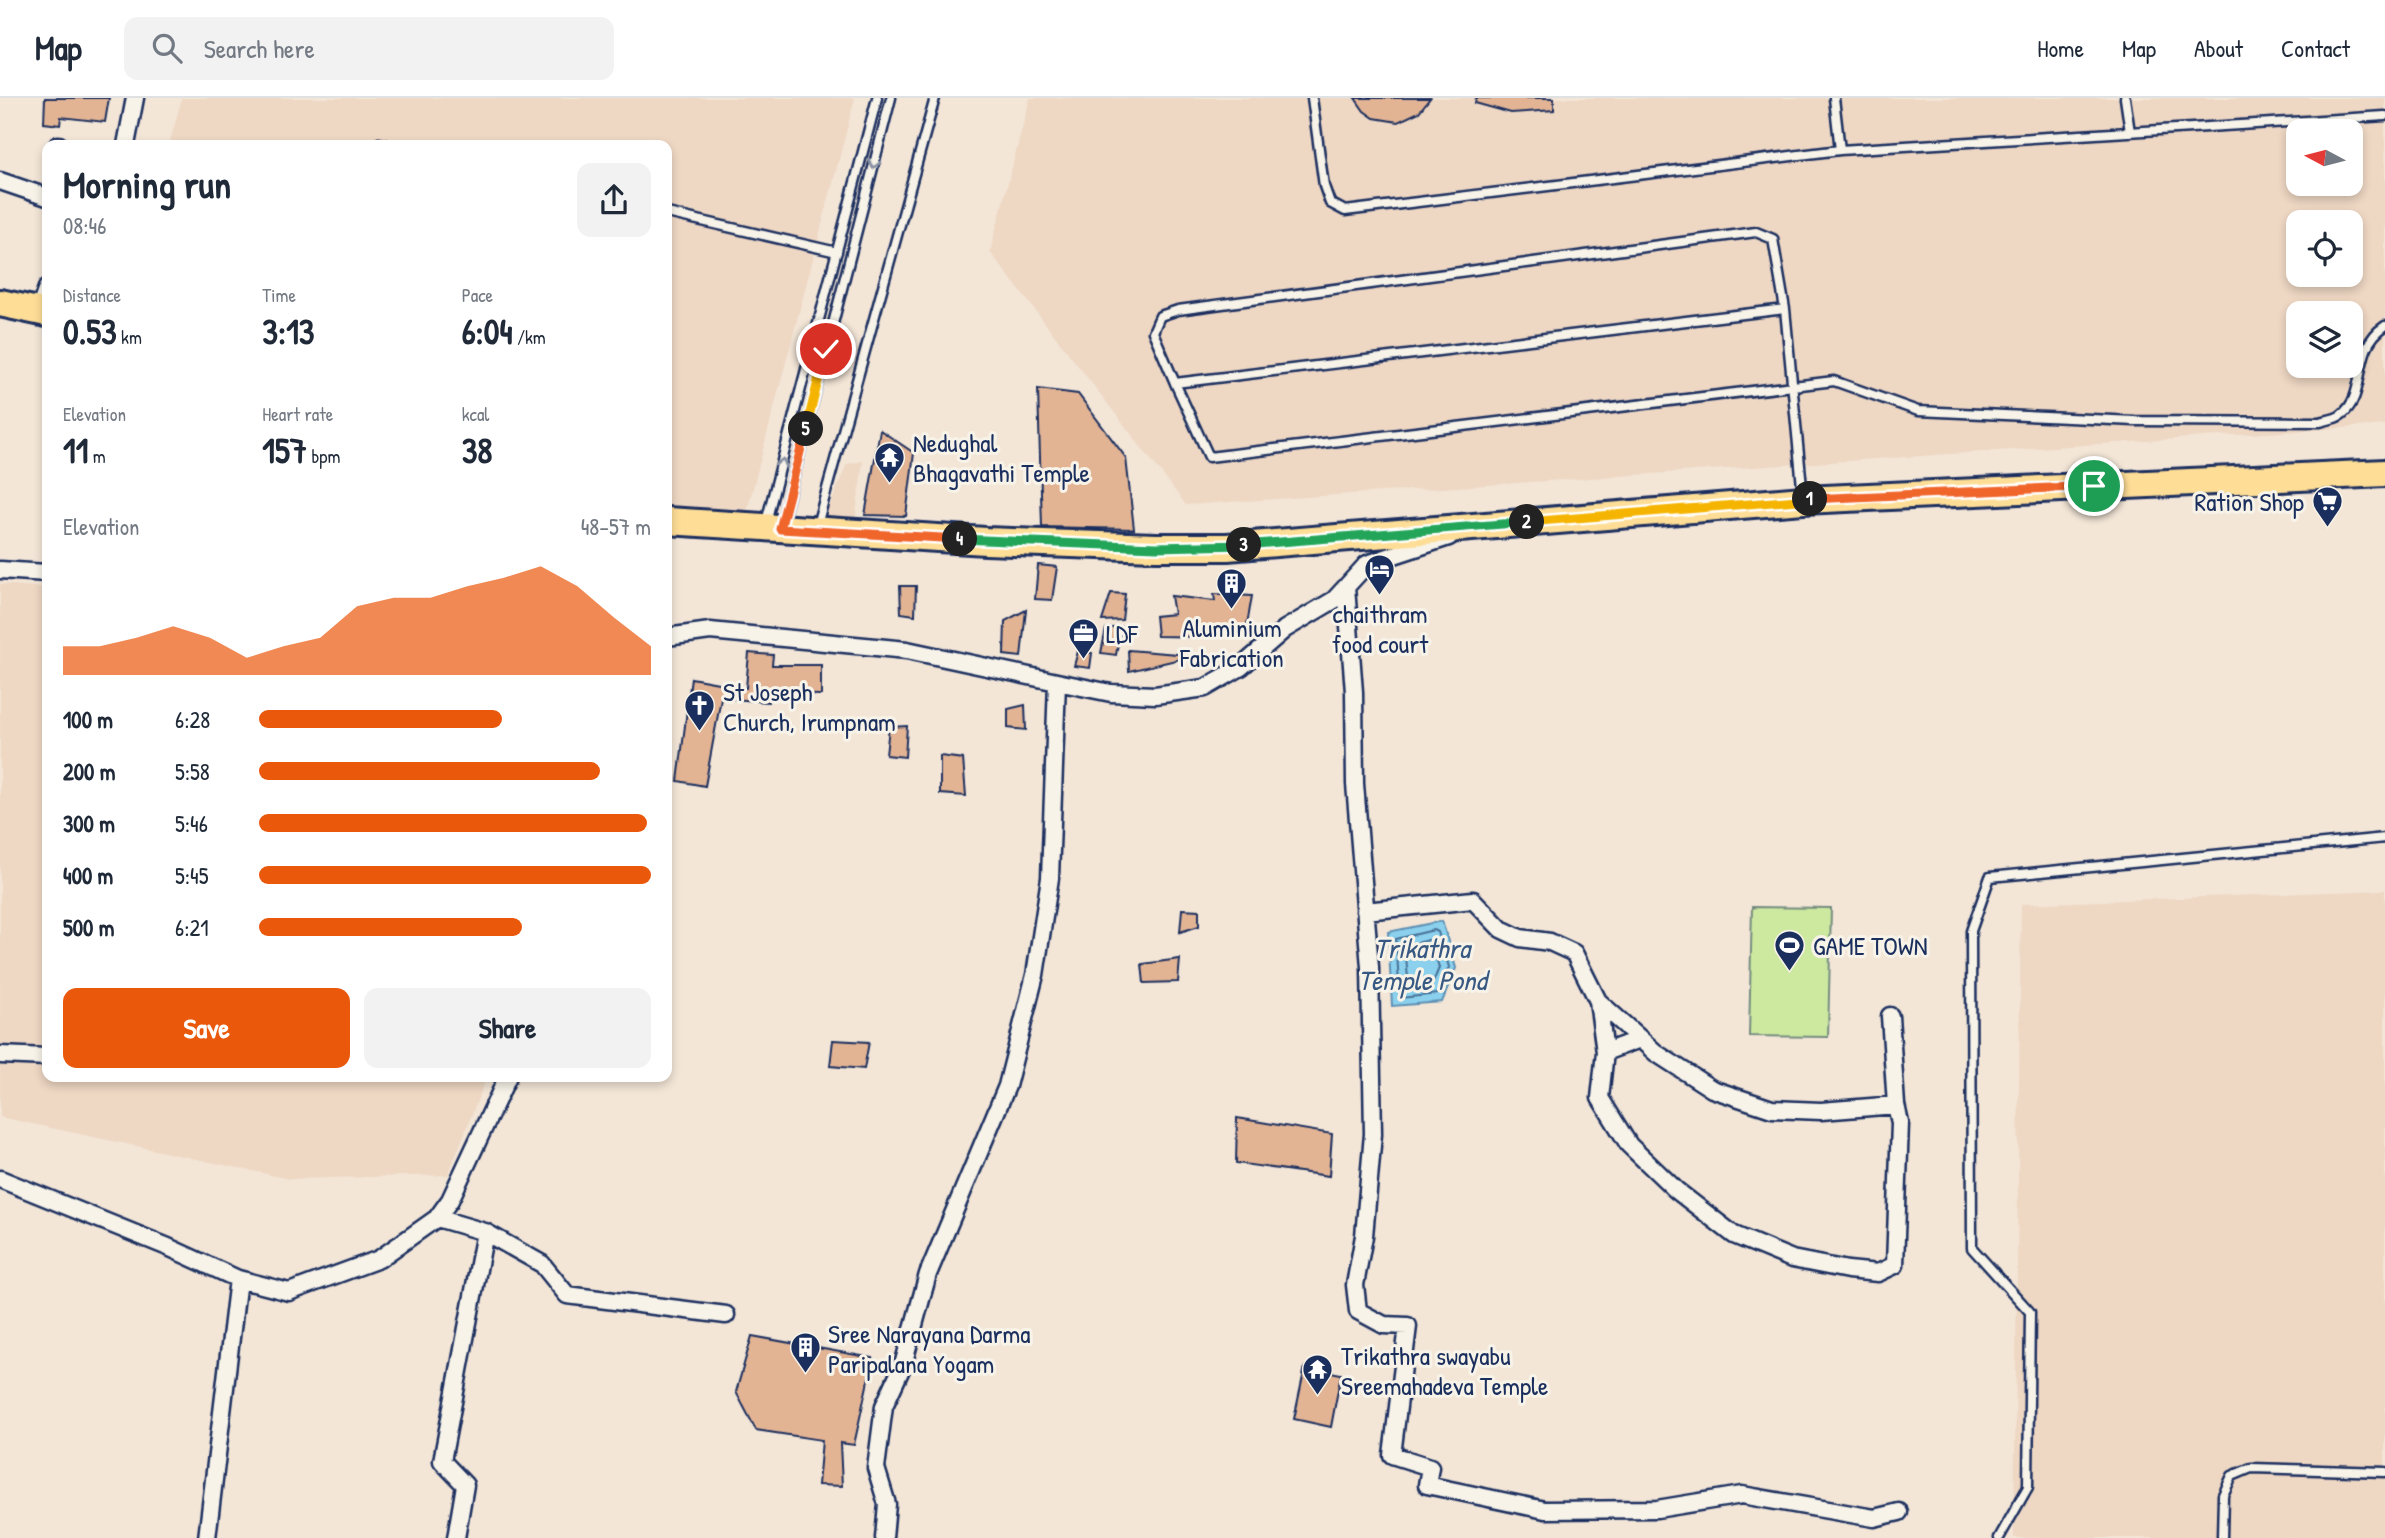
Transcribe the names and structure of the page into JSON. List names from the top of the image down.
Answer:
{
  "water": ["Trikathra Temple Pond"],
  "places": {
    "temple": ["Nedughal Bhagavathi Temple", "Trikathra swayabu Sreemahadeva Temple"],
    "supermarket": ["Ration Shop"],
    "hotel": ["chaithram food court"],
    "building": ["Aluminium Fabrication", "Sree Narayana Darma Paripalana Yogam"],
    "office": ["LDF"],
    "church": ["St Joseph Church, Irumpnam"],
    "sports": ["GAME TOWN"]
  },
  "north": "left",
  "page": {
    "header": "Map",
    "search": "Search here",
    "nav": [
      "Home",
      "Map",
      "About",
      "Contact"
    ],
    "heading": ["Morning run", "08:46"],
    "stats": [
      ["Distance", "0.53 km"],
      ["Time", "3:13"],
      ["Pace", "6:04 /km"],
      ["Elevation", "11 m"],
      ["Heart rate", "157 bpm"],
      ["kcal", "38"]
    ],
    "pins": [
      "5",
      "1",
      "2",
      "4",
      "3"
    ],
    "chart": ["Elevation", "48–57 m"],
    "list": [
      {
        "name": "100 m",
        "note": "6:28"
      },
      {
        "name": "200 m",
        "note": "5:58"
      },
      {
        "name": "300 m",
        "note": "5:46"
      },
      {
        "name": "400 m",
        "note": "5:45"
      },
      {
        "name": "500 m",
        "note": "6:21"
      }
    ],
    "buttons": ["Save", "Share"]
  }
}
